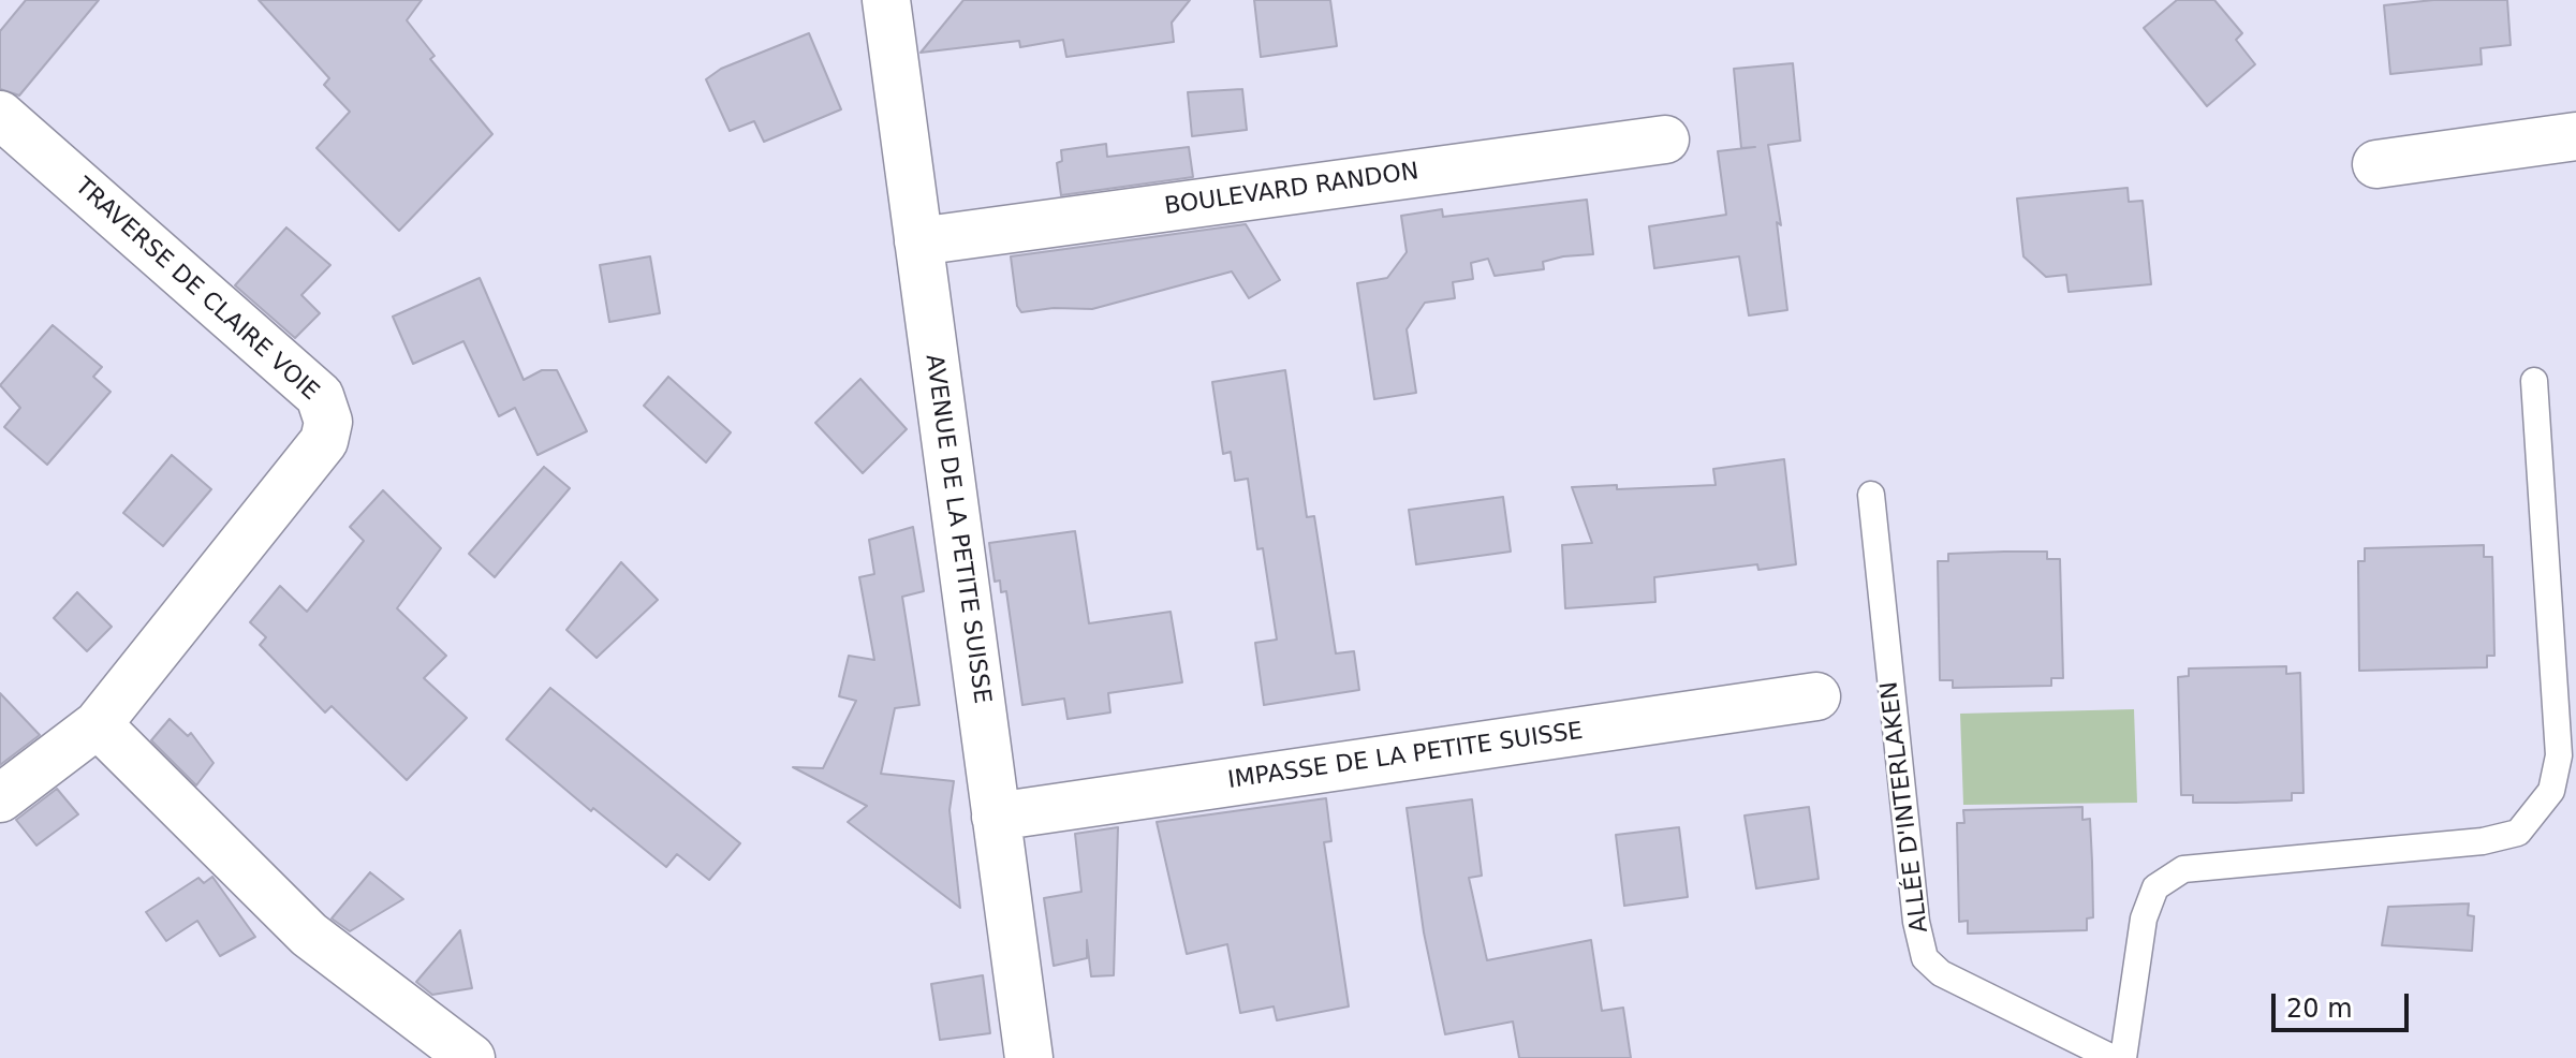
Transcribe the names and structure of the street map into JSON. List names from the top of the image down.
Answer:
{
  "streets": {
    "street": [
      "BOULEVARD RANDON",
      "TRAVERSE DE CLAIRE VOIE",
      "AVENUE DE LA PETITE SUISSE",
      "IMPASSE DE LA PETITE SUISSE"
    ],
    "lane": ["ALLÉE D'INTERLAKEN"]
  },
  "crossings": [
    ["BOULEVARD RANDON", "AVENUE DE LA PETITE SUISSE"],
    ["AVENUE DE LA PETITE SUISSE", "IMPASSE DE LA PETITE SUISSE"]
  ],
  "scale_bar": "20 m"
}
